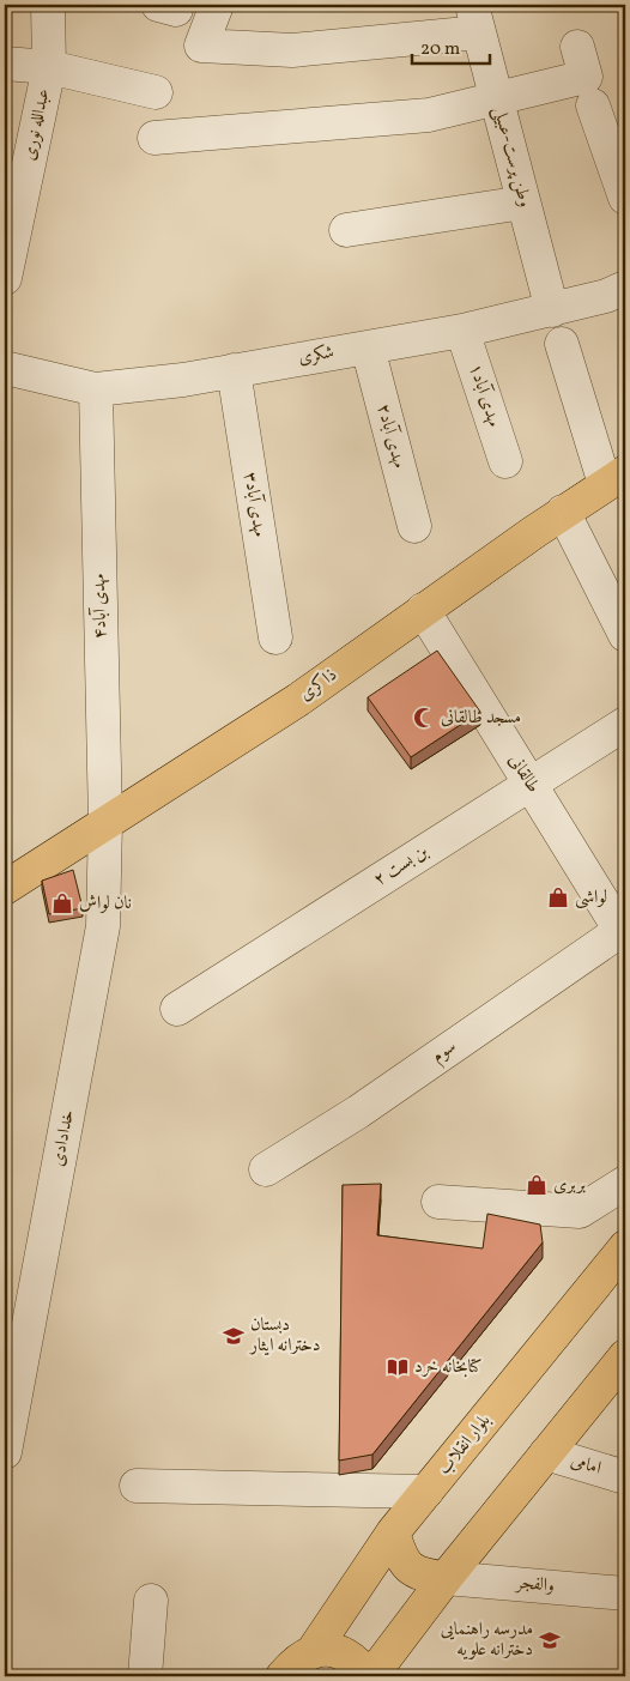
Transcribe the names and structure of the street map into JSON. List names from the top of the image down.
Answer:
{
  "streets": {
    "main road": ["ذاکری", "بلوار انقلاب"],
    "street": [
      "عبدالله نوری",
      "وطن پرست-عبیلی",
      "شکری",
      "مهدی آباد۱",
      "مهدی آباد۲",
      "مهدی آباد۳",
      "مهدی آباد۴",
      "طالقانی",
      "بن بست ۲",
      "سوم",
      "خدادادی",
      "امامی",
      "والفجر"
    ]
  },
  "crossings": [
    ["وطن پرست-عبیلی", "شکری"],
    ["شکری", "مهدی آباد۱"],
    ["شکری", "مهدی آباد۲"],
    ["شکری", "مهدی آباد۳"],
    ["شکری", "مهدی آباد۴"],
    ["مهدی آباد۴", "ذاکری"],
    ["مهدی آباد۴", "خدادادی"],
    ["ذاکری", "طالقانی"],
    ["ذاکری", "خدادادی"],
    ["طالقانی", "بن بست ۲"],
    ["طالقانی", "سوم"]
  ],
  "places": {
    "mosque": ["مسجد طالقانی"],
    "shop": ["لواشی", "نان لواش", "بربری"],
    "school or university": ["دبستان دخترانه ایثار", "مدرسه راهنمایی دخترانه علویه"],
    "library": ["کتابخانه خرد"]
  },
  "scale_bar": "20 m"
}
